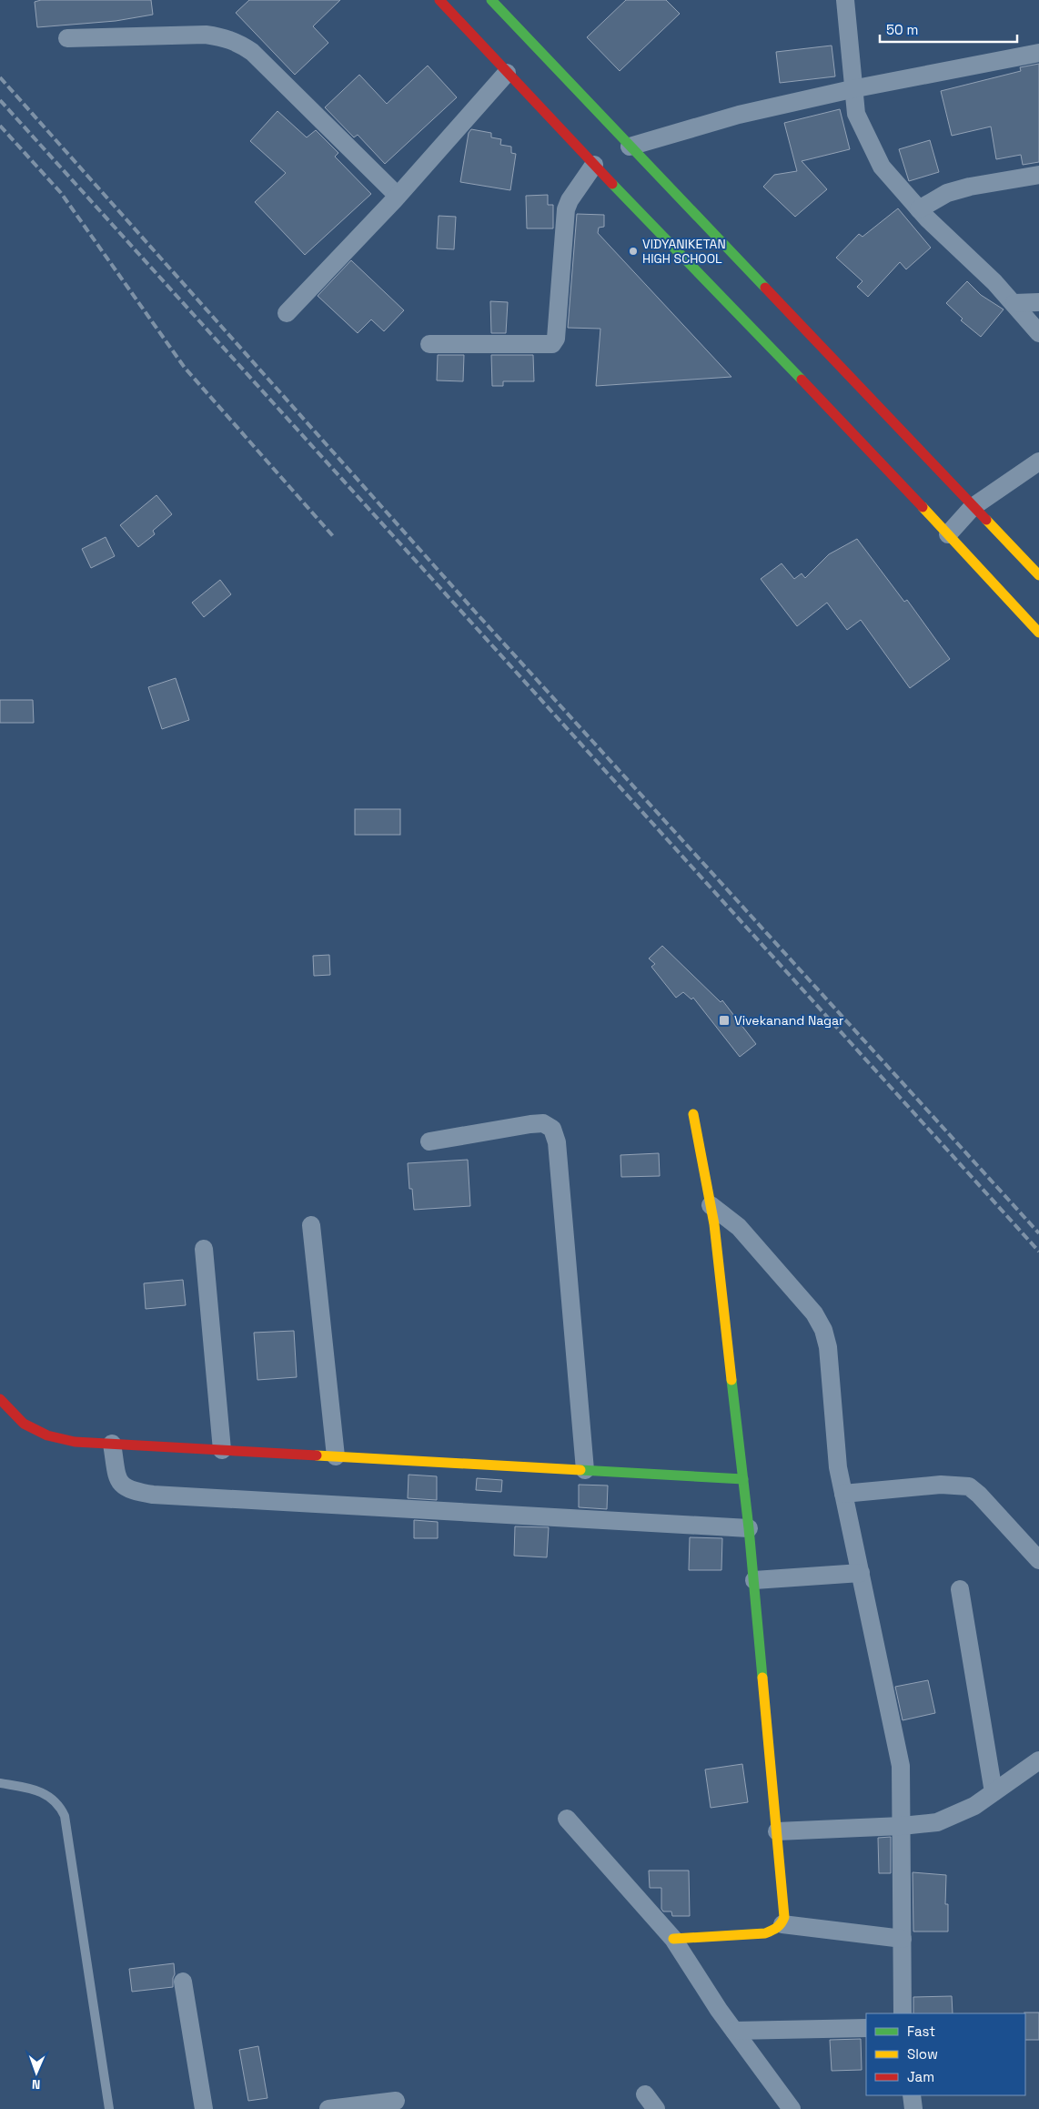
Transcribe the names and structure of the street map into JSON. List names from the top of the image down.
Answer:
{
  "places": {
    "other": ["VIDYANIKETAN HIGH SCHOOL"],
    "transit": ["Vivekanand Nagar"]
  },
  "legend": ["Fast", "Slow", "Jam"],
  "scale_bar": "50 m",
  "north": "bottom"
}
